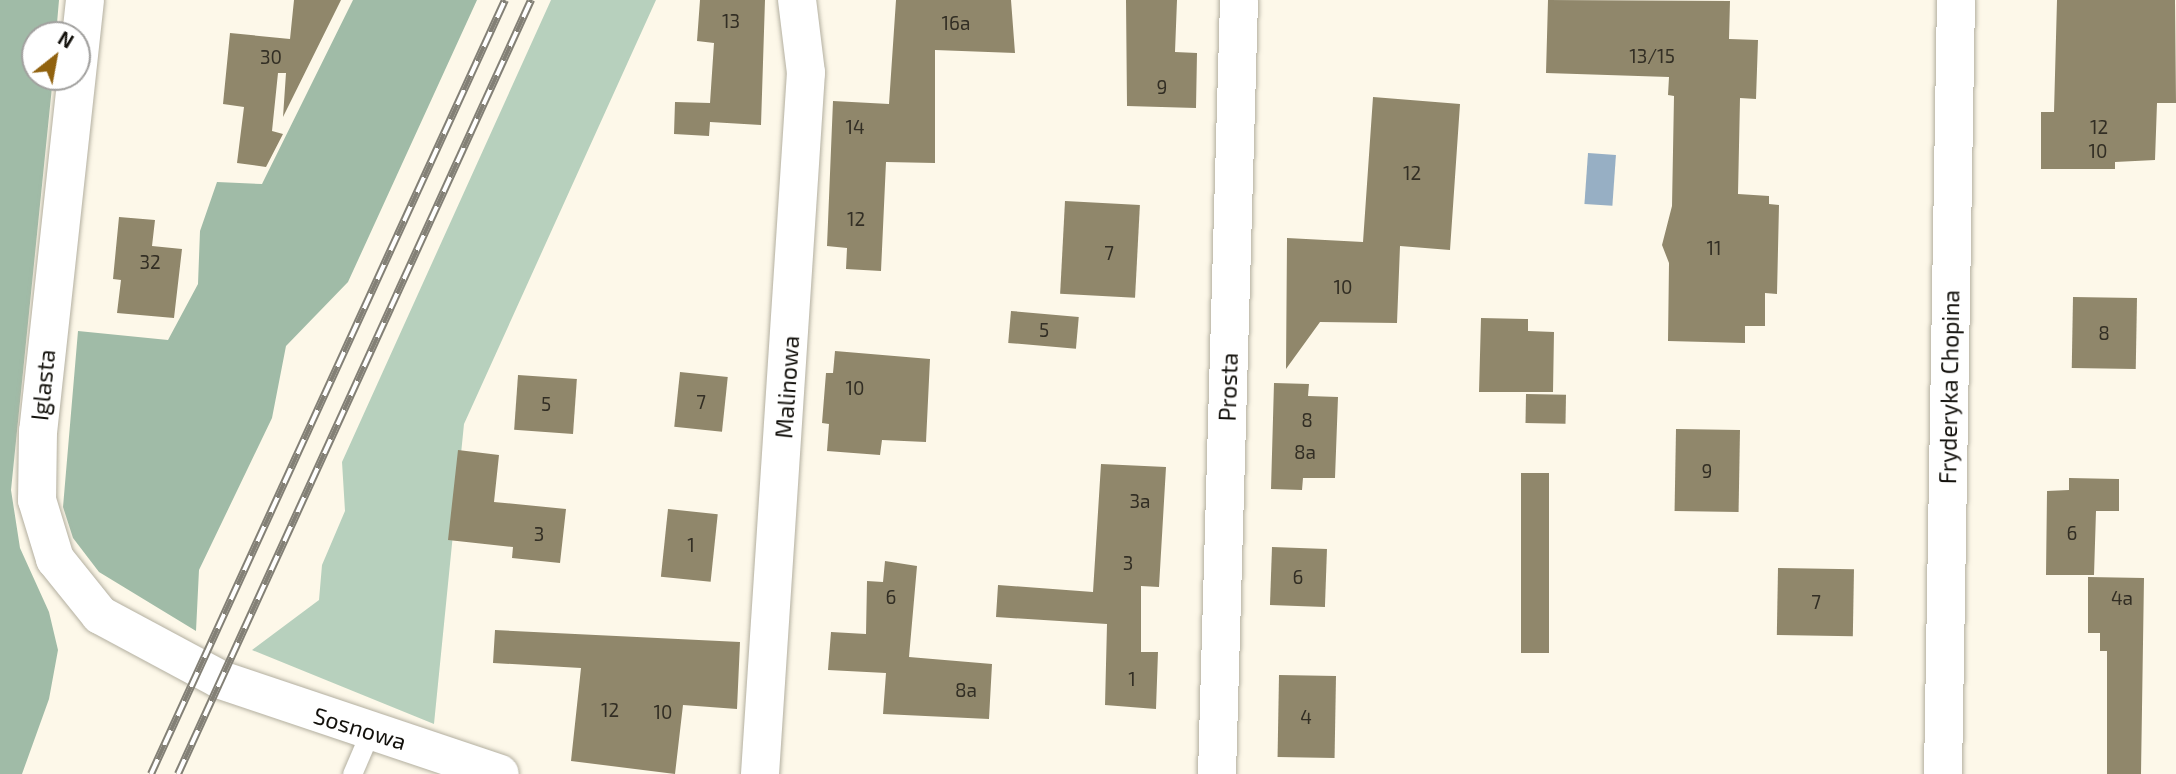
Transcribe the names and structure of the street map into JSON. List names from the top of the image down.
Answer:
{
  "streets": {
    "street": [
      "Iglasta",
      "Malinowa",
      "Prosta",
      "Fryderyka Chopina",
      "Sosnowa"
    ]
  },
  "crossings": [
    ["Iglasta", "Sosnowa"]
  ],
  "house_numbers": [
    "13",
    "16a",
    "13/15",
    "30",
    "9",
    "14",
    "12",
    "10",
    "12",
    "12",
    "11",
    "7",
    "32",
    "10",
    "5",
    "8",
    "10",
    "7",
    "5",
    "8",
    "8a",
    "9",
    "3a",
    "6",
    "3",
    "1",
    "3",
    "6",
    "6",
    "4a",
    "7",
    "1",
    "8a",
    "12",
    "10",
    "4"
  ],
  "north": "top right"
}
